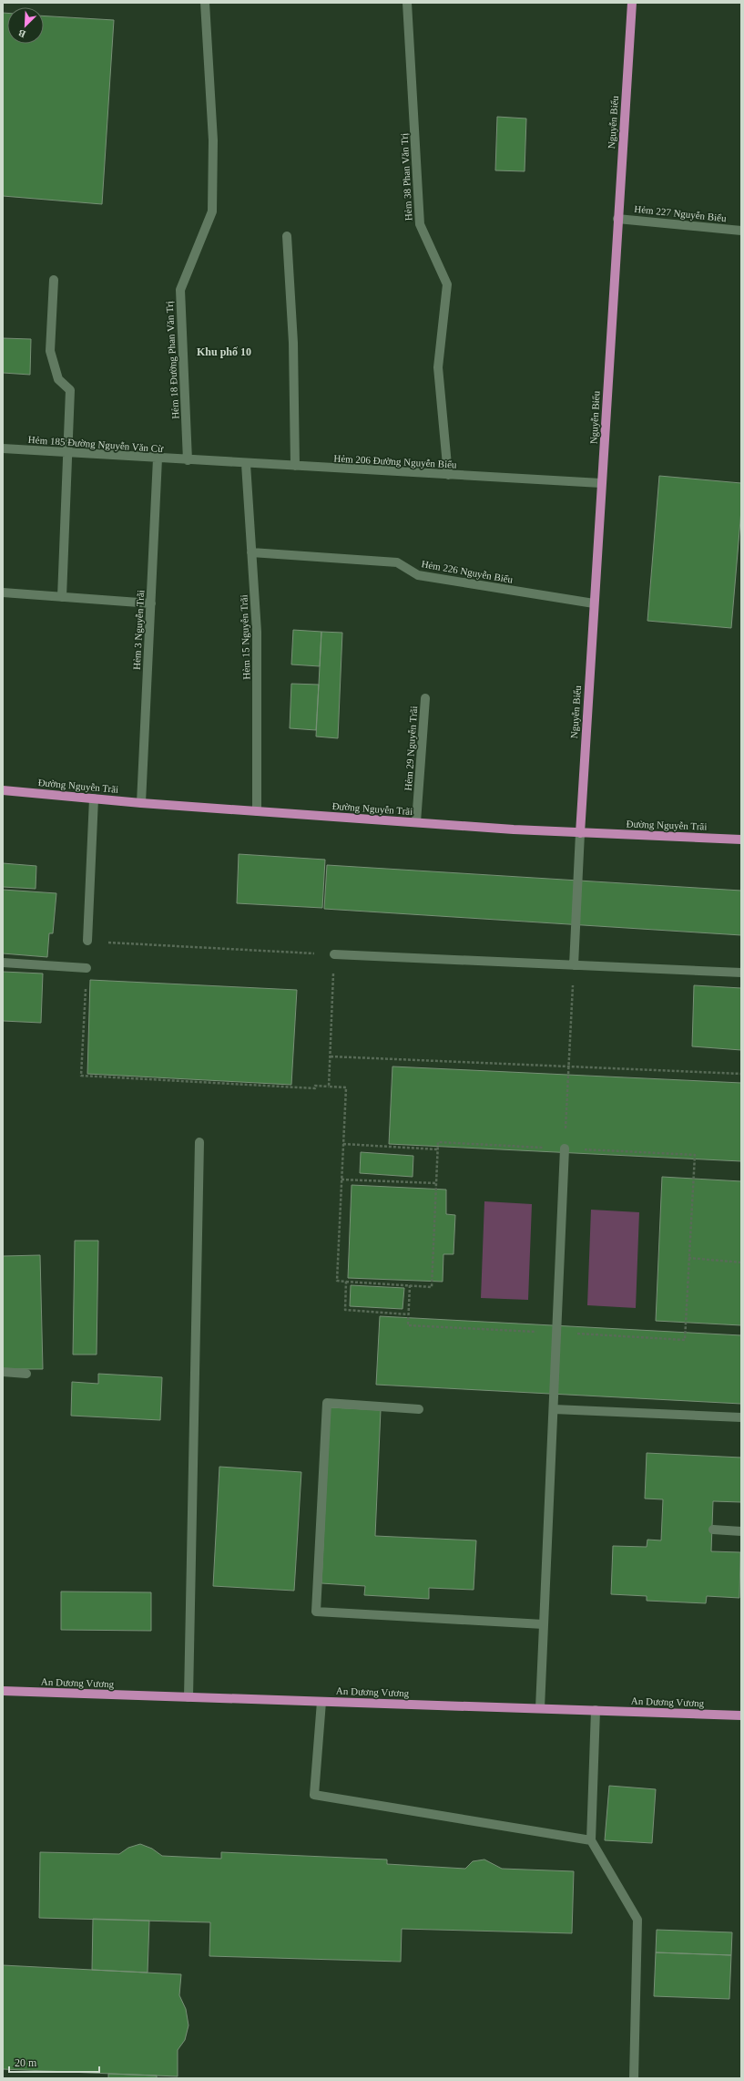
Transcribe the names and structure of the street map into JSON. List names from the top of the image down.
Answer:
{
  "streets": {
    "main road": ["Nguyễn Biểu", "Đường Nguyễn Trãi", "An Dương Vương"],
    "street": [
      "Hẻm 38 Phan Văn Trị",
      "Hẻm 227 Nguyễn Biểu",
      "Hẻm 18 Đường Phan Văn Trị",
      "Hẻm 185 Đường Nguyễn Văn Cừ",
      "Hẻm 206 Đường Nguyễn Biểu",
      "Hẻm 226 Nguyễn Biểu",
      "Hẻm 3 Nguyễn Trãi",
      "Hẻm 15 Nguyễn Trãi",
      "Hẻm 29 Nguyễn Trãi"
    ]
  },
  "crossings": [
    ["Nguyễn Biểu", "Hẻm 227 Nguyễn Biểu"],
    ["Nguyễn Biểu", "Hẻm 206 Đường Nguyễn Biểu"],
    ["Nguyễn Biểu", "Hẻm 226 Nguyễn Biểu"],
    ["Nguyễn Biểu", "Đường Nguyễn Trãi"],
    ["Hẻm 38 Phan Văn Trị", "Hẻm 206 Đường Nguyễn Biểu"],
    ["Hẻm 18 Đường Phan Văn Trị", "Hẻm 185 Đường Nguyễn Văn Cừ"],
    ["Hẻm 18 Đường Phan Văn Trị", "Hẻm 206 Đường Nguyễn Biểu"],
    ["Hẻm 185 Đường Nguyễn Văn Cừ", "Hẻm 206 Đường Nguyễn Biểu"],
    ["Hẻm 185 Đường Nguyễn Văn Cừ", "Hẻm 3 Nguyễn Trãi"],
    ["Hẻm 206 Đường Nguyễn Biểu", "Hẻm 15 Nguyễn Trãi"],
    ["Hẻm 226 Nguyễn Biểu", "Hẻm 15 Nguyễn Trãi"],
    ["Hẻm 3 Nguyễn Trãi", "Đường Nguyễn Trãi"],
    ["Hẻm 15 Nguyễn Trãi", "Đường Nguyễn Trãi"],
    ["Hẻm 29 Nguyễn Trãi", "Đường Nguyễn Trãi"]
  ],
  "districts": ["Khu phố 10"],
  "scale_bar": "20 m",
  "north": "bottom left"
}
